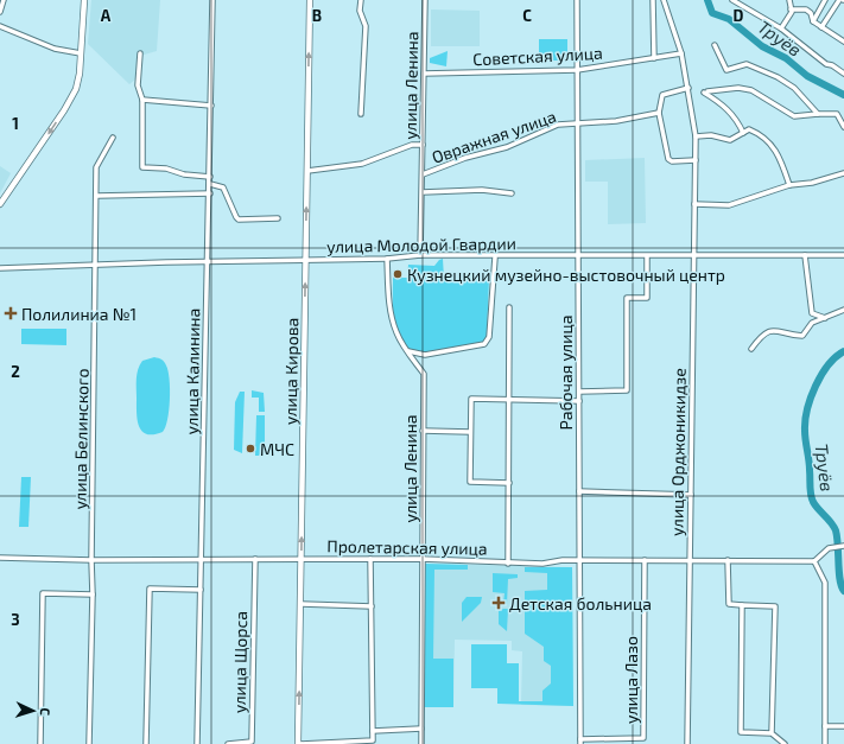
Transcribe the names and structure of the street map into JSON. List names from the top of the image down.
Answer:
{
  "streets": {
    "street": [
      "Советская улица",
      "улица Ленина",
      "Овражная улица",
      "улица Молодой Гвардии",
      "улица Калинина",
      "улица Кирова",
      "Рабочая улица",
      "улица Белинского",
      "улица Орджоникидзе",
      "Пролетарская улица",
      "улица Щорса",
      "улица Лазо"
    ]
  },
  "crossings": [
    ["Советская улица", "улица Ленина"],
    ["Советская улица", "Рабочая улица"],
    ["Советская улица", "улица Орджоникидзе"],
    ["улица Ленина", "Овражная улица"],
    ["улица Ленина", "улица Молодой Гвардии"],
    ["улица Ленина", "Пролетарская улица"],
    ["Овражная улица", "улица Кирова"],
    ["Овражная улица", "Рабочая улица"],
    ["улица Молодой Гвардии", "улица Калинина"],
    ["улица Молодой Гвардии", "улица Кирова"],
    ["улица Молодой Гвардии", "Рабочая улица"],
    ["улица Молодой Гвардии", "улица Белинского"],
    ["улица Молодой Гвардии", "улица Орджоникидзе"],
    ["улица Калинина", "Пролетарская улица"],
    ["улица Кирова", "Пролетарская улица"],
    ["Рабочая улица", "Пролетарская улица"],
    ["Рабочая улица", "улица Лазо"],
    ["улица Белинского", "Пролетарская улица"],
    ["улица Орджоникидзе", "Пролетарская улица"],
    ["Пролетарская улица", "улица Щорса"],
    ["Пролетарская улица", "улица Лазо"]
  ],
  "one_way": ["улица Кирова"],
  "water": ["Труёв"],
  "places": {
    "other": ["Кузнецкий музейно-выстовочный центр", "МЧС"],
    "health": ["Полилиниа №1", "Детская больница"]
  },
  "north": "right",
  "grid": {
    "columns": [
      "A",
      "B",
      "C",
      "D"
    ],
    "rows": ["1", "2", "3"]
  }
}
